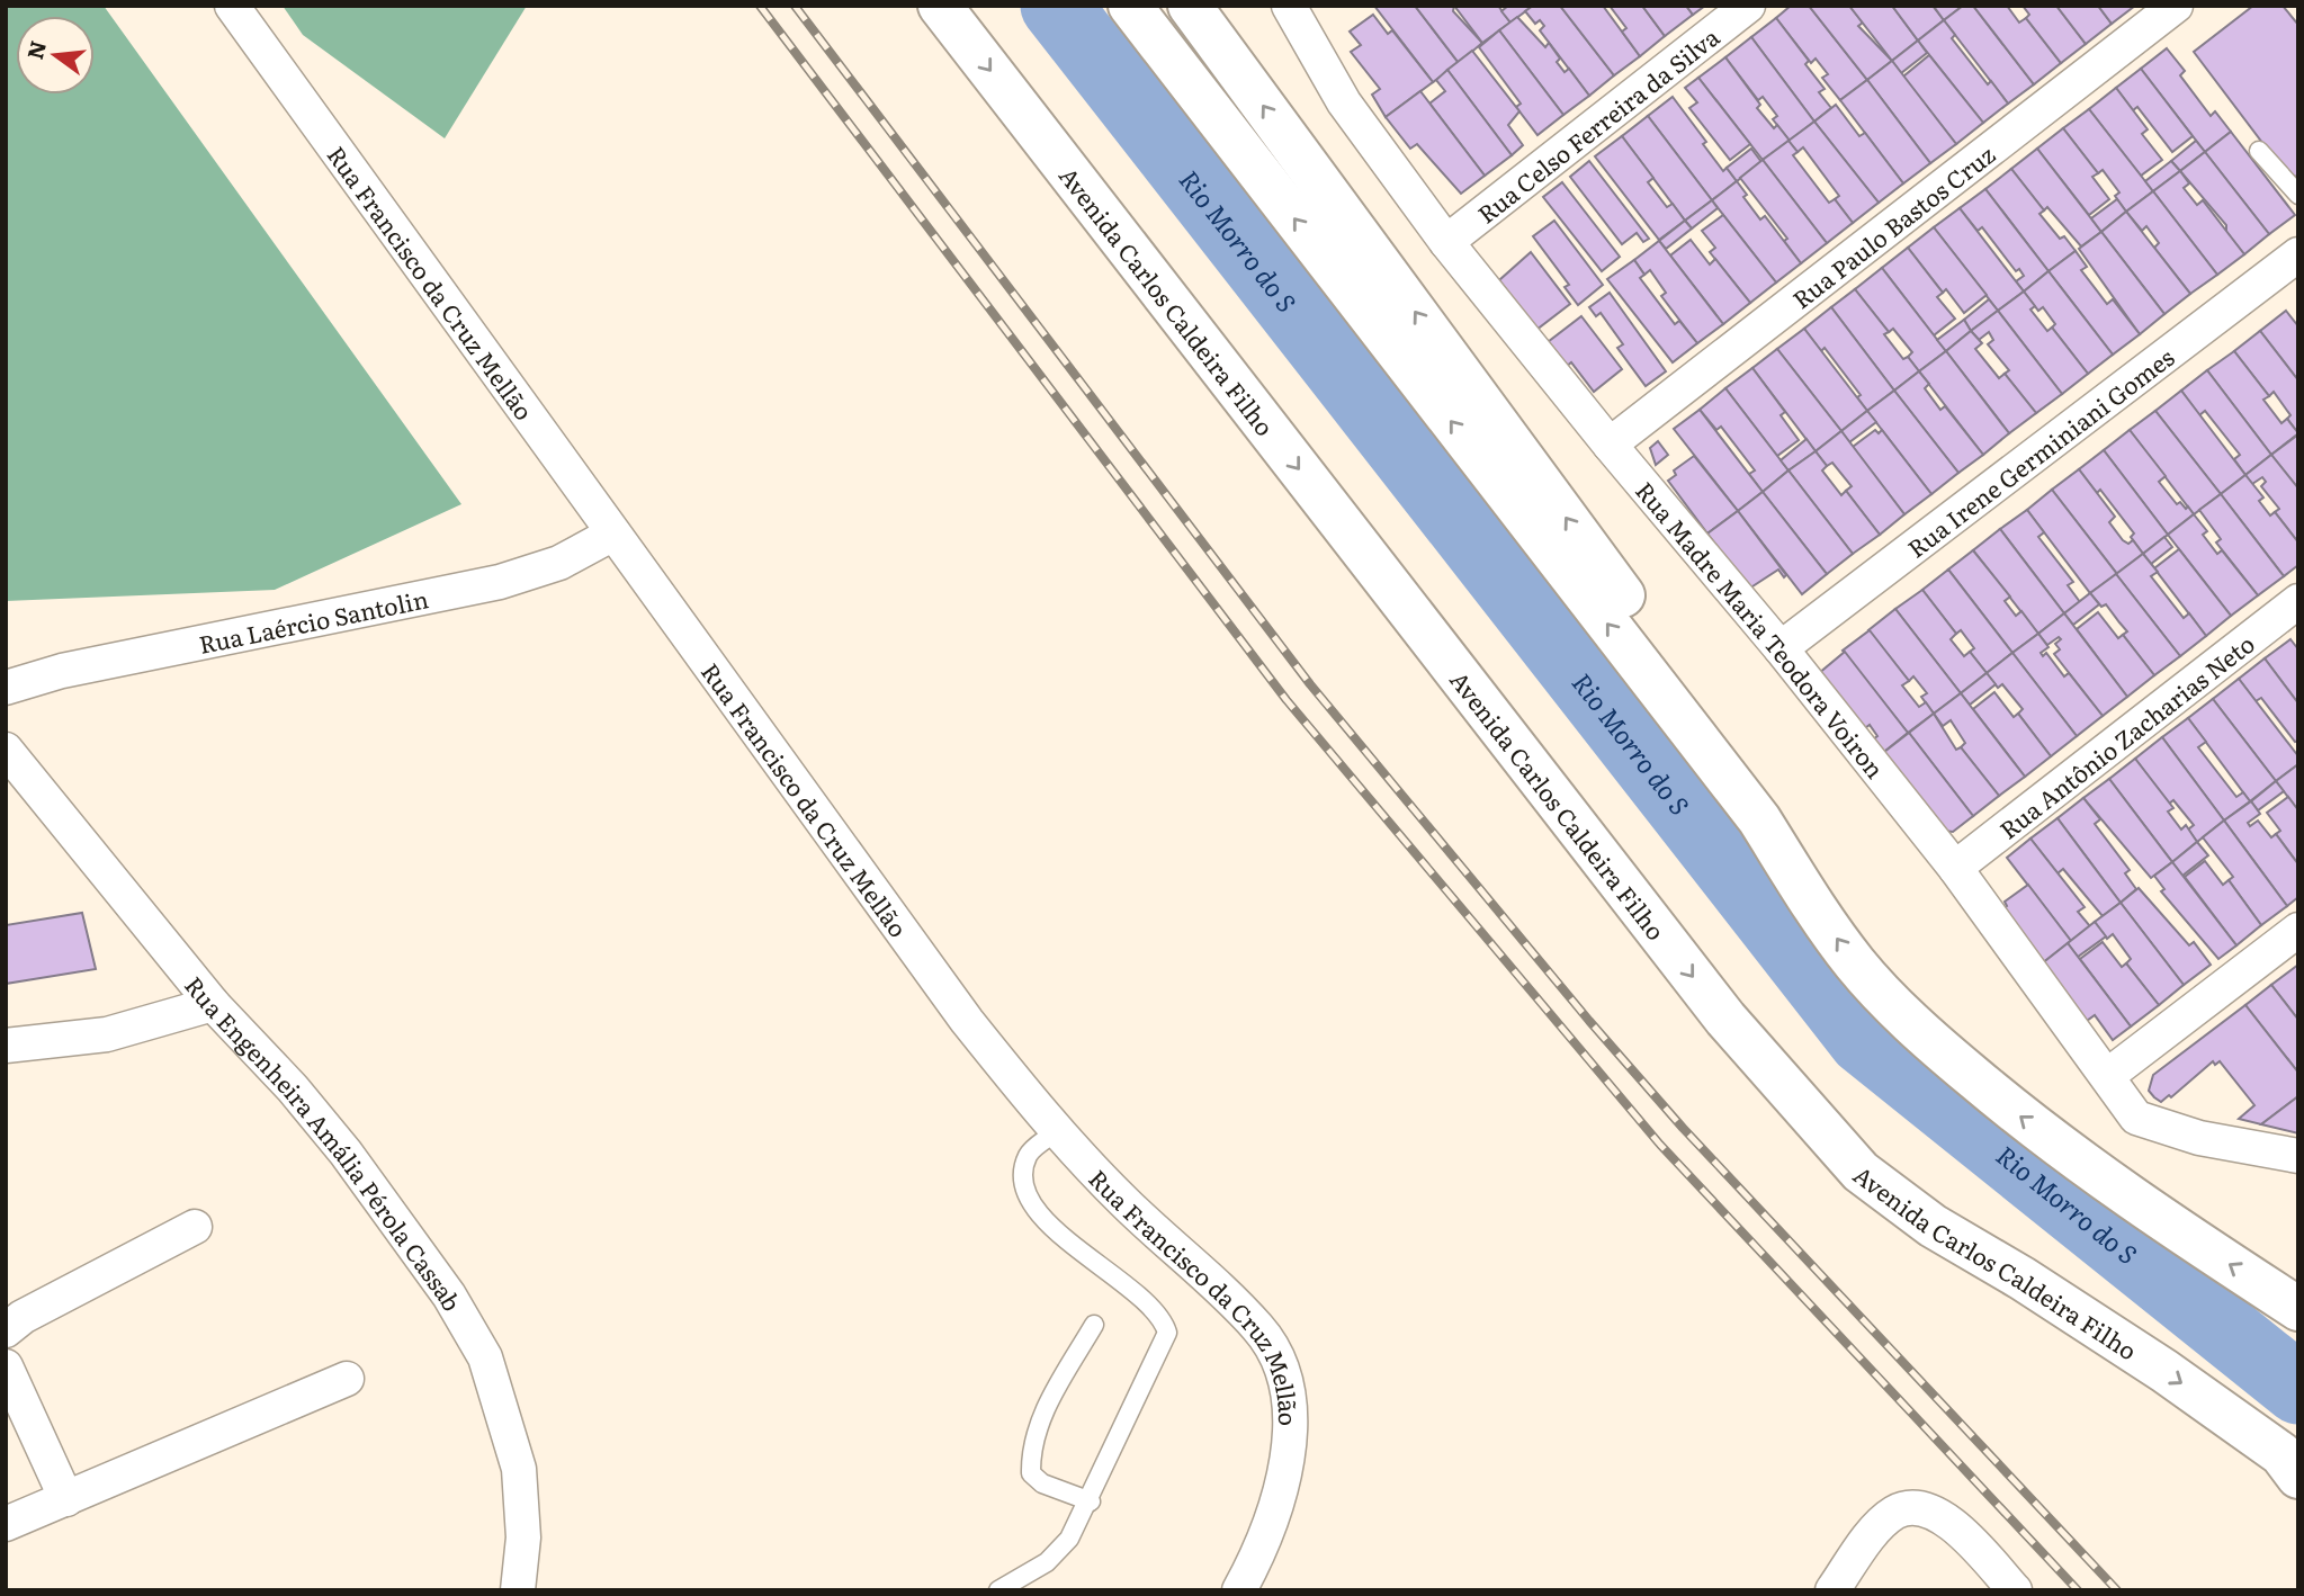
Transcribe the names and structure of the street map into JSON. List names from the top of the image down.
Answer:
{
  "streets": {
    "main road": ["Avenida Carlos Caldeira Filho"],
    "street": [
      "Rua Celso Ferreira da Silva",
      "Rua Paulo Bastos Cruz",
      "Rua Francisco da Cruz Mellão",
      "Rua Irene Germiniani Gomes",
      "Rua Laércio Santolin",
      "Rua Madre Maria Teodora Voiron",
      "Rua Antônio Zacharias Neto",
      "Rua Engenheira Amália Pérola Cassab"
    ]
  },
  "crossings": [
    ["Rua Celso Ferreira da Silva", "Rua Madre Maria Teodora Voiron"],
    ["Rua Paulo Bastos Cruz", "Rua Madre Maria Teodora Voiron"],
    ["Rua Francisco da Cruz Mellão", "Rua Laércio Santolin"],
    ["Rua Irene Germiniani Gomes", "Rua Madre Maria Teodora Voiron"],
    ["Rua Madre Maria Teodora Voiron", "Rua Antônio Zacharias Neto"]
  ],
  "water": ["Rio Morro do S"],
  "north": "left"
}
